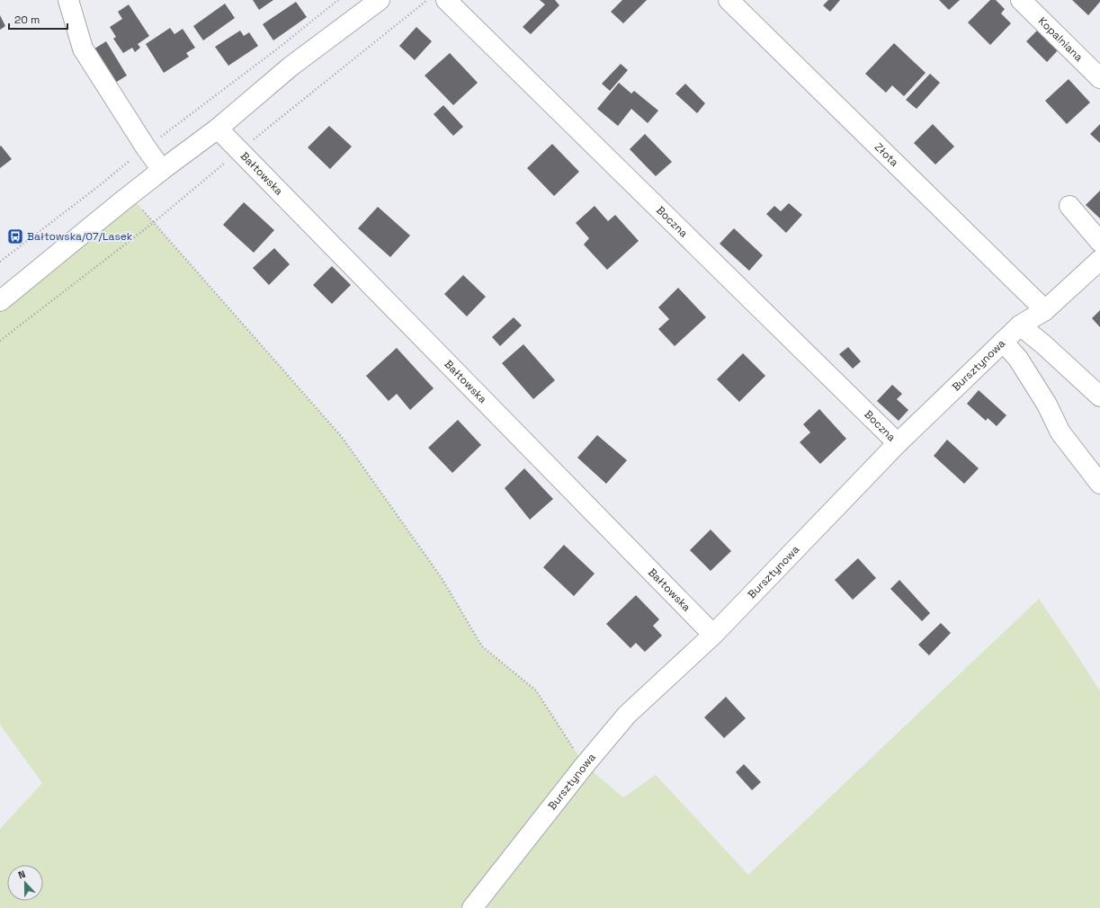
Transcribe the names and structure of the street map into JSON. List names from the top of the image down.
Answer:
{
  "streets": {
    "street": [
      "Kopalniana",
      "Złota",
      "Bałtowska",
      "Boczna",
      "Bursztynowa"
    ]
  },
  "crossings": [
    ["Złota", "Bursztynowa"],
    ["Bałtowska", "Bursztynowa"],
    ["Boczna", "Bursztynowa"]
  ],
  "places": {
    "bus stop": ["Bałtowska/07/Lasek"]
  },
  "scale_bar": "20 m",
  "north": "top"
}
